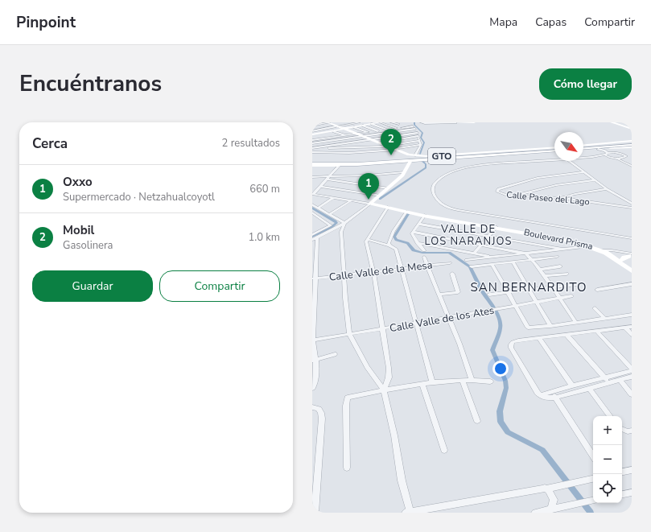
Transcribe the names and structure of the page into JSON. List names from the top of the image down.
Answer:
{
  "streets": {
    "main road": ["GTO"],
    "street": [
      "Calle Paseo del Lago",
      "Boulevard Prisma",
      "Calle Valle de la Mesa",
      "Calle Valle de los Ates"
    ]
  },
  "districts": ["VALLE DE LOS NARANJOS", "SAN BERNARDITO"],
  "north": "bottom right",
  "page": {
    "header": "Pinpoint",
    "nav": ["Mapa", "Capas", "Compartir"],
    "title": "Encuéntranos",
    "buttons": [
      "Cómo llegar",
      ["Guardar", "Compartir"]
    ],
    "heading": ["Cerca", "2 resultados"],
    "pins": ["2", "1"],
    "list": [
      {
        "mark": "1",
        "name": "Oxxo",
        "note": "Supermercado · Netzahualcoyotl",
        "value": "660 m"
      },
      {
        "mark": "2",
        "name": "Mobil",
        "note": "Gasolinera",
        "value": "1.0 km"
      }
    ],
    "map_buttons": ["+", "−"]
  }
}
